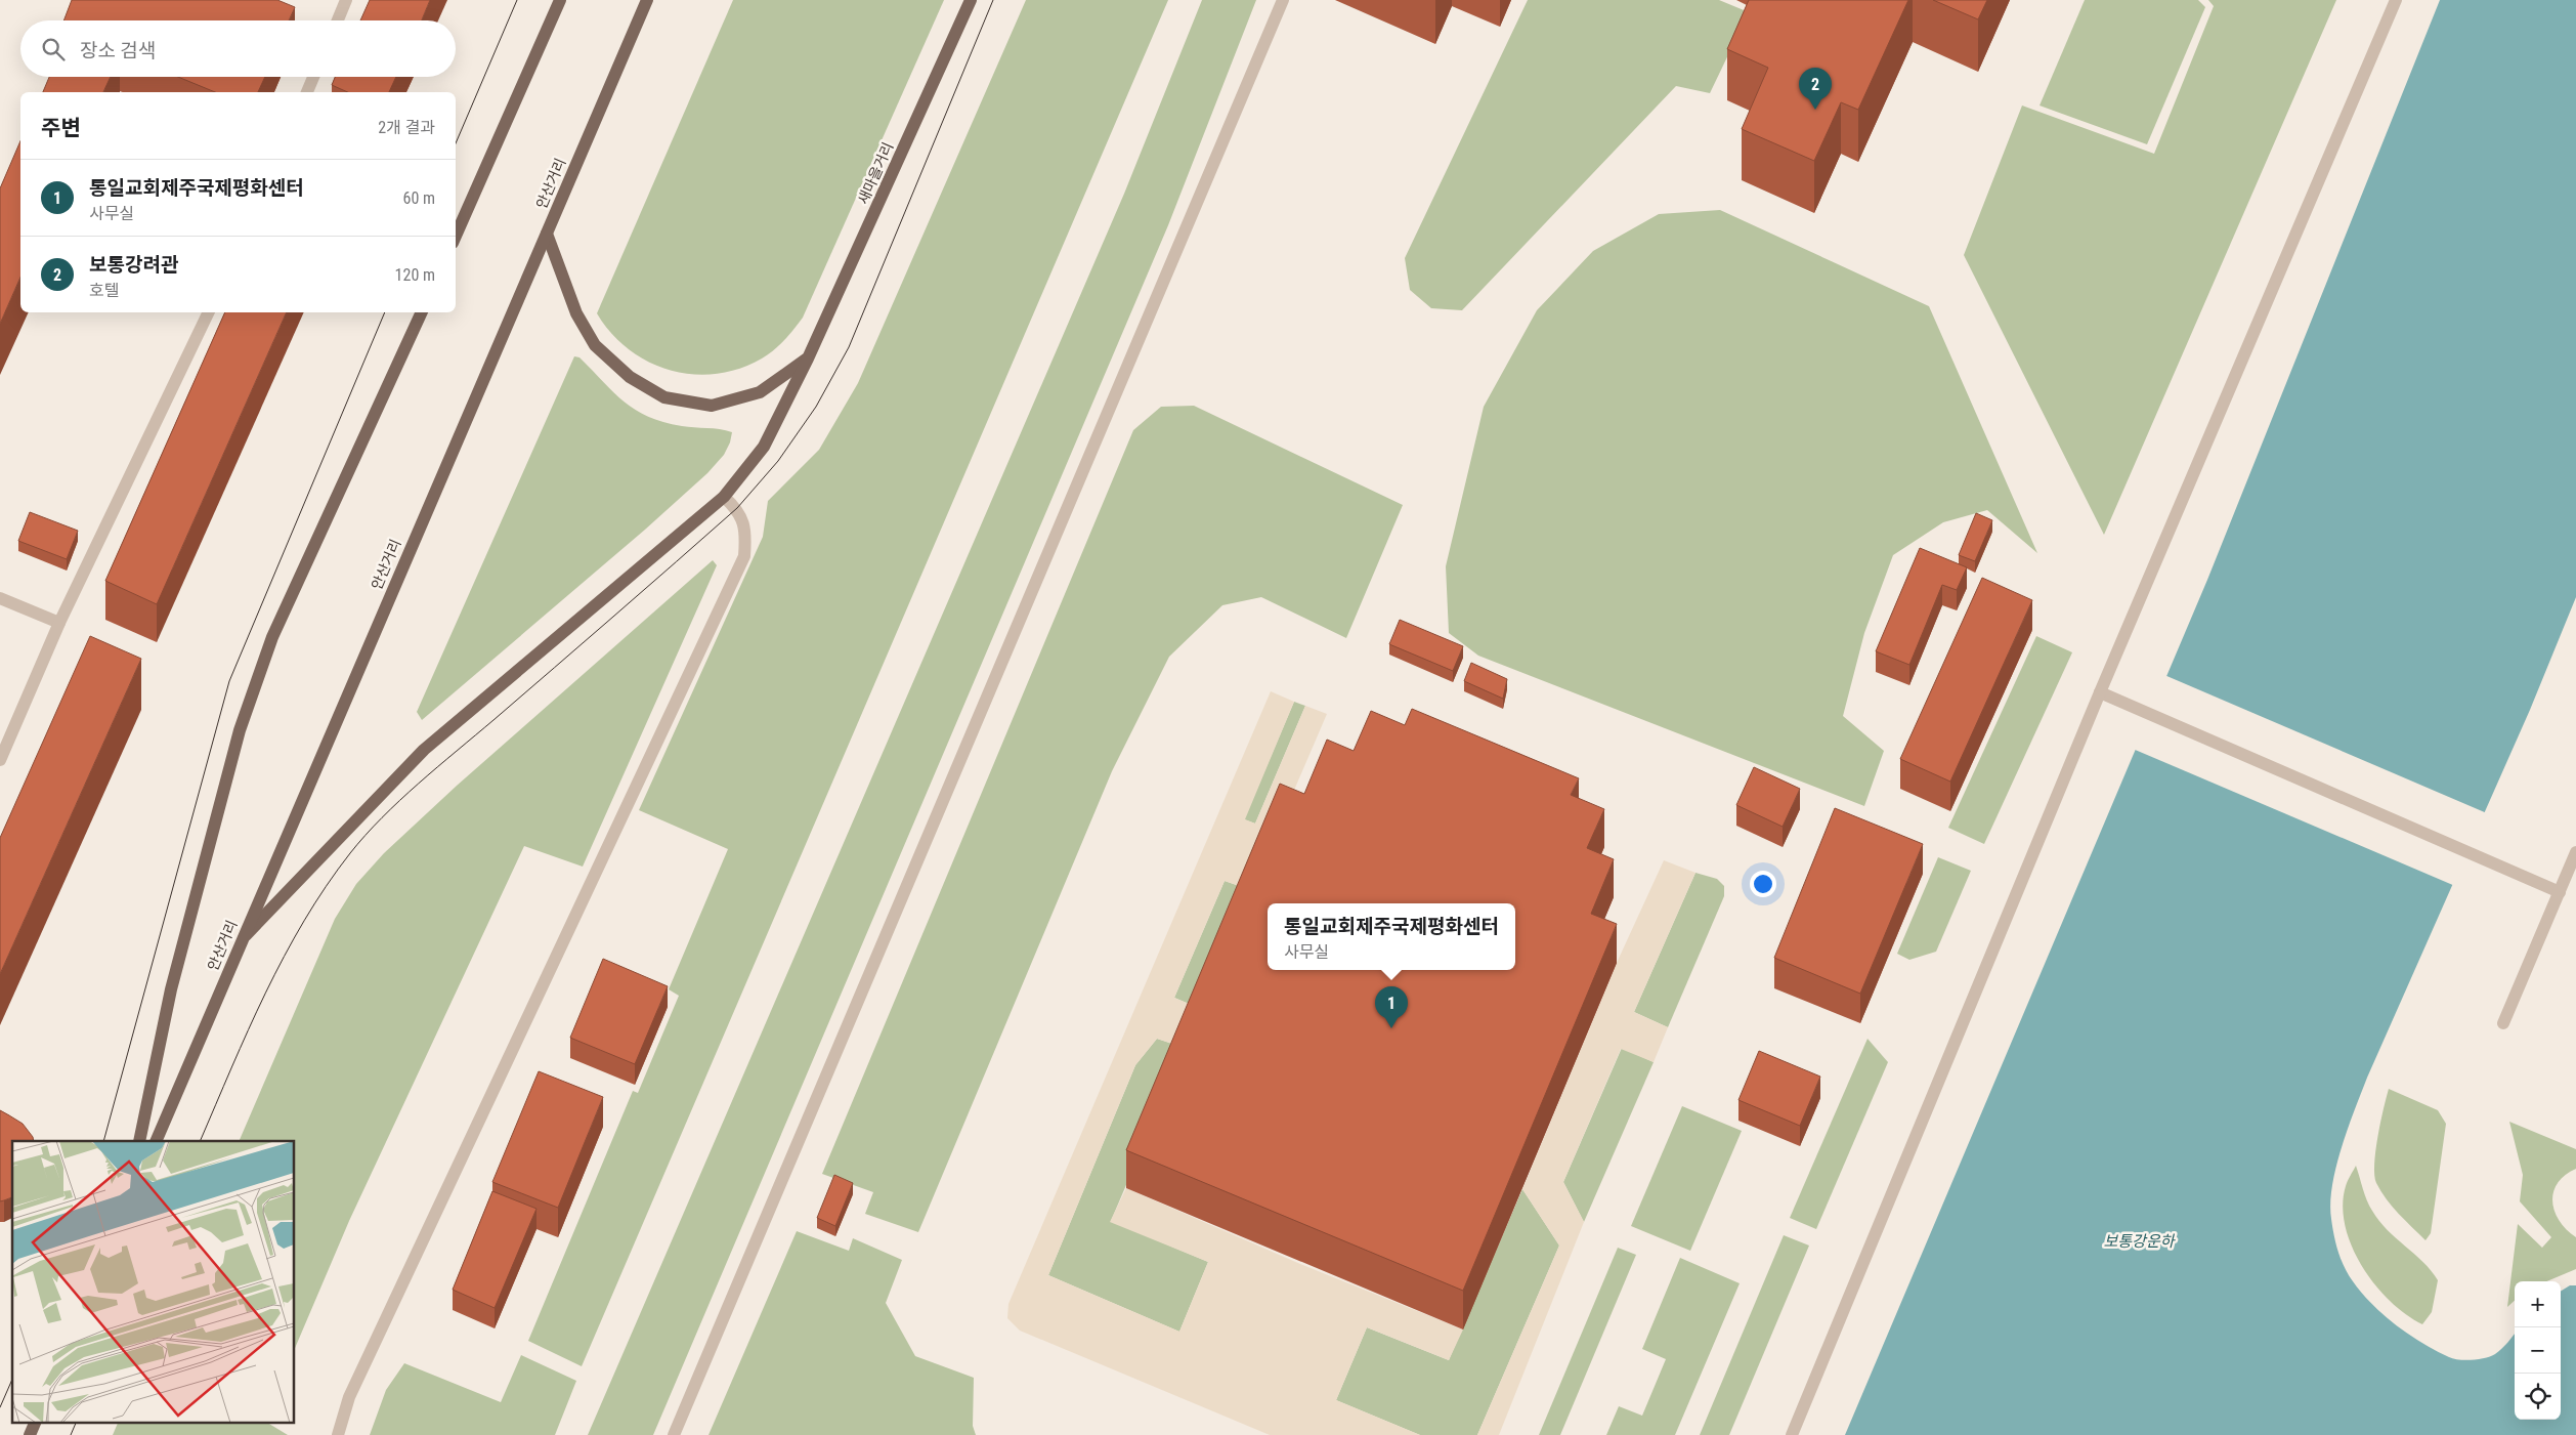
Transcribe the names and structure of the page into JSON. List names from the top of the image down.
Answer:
{
  "streets": {
    "main road": ["새마을거리", "안산거리"]
  },
  "crossings": [
    ["새마을거리", "안산거리"]
  ],
  "water": ["보통강운하"],
  "page": {
    "search": "장소 검색",
    "pins": ["2", "1"],
    "heading": ["주변", "2개 결과"],
    "list": [
      {
        "mark": "1",
        "name": "통일교회제주국제평화센터",
        "note": "사무실",
        "value": "60 m"
      },
      {
        "mark": "2",
        "name": "보통강려관",
        "note": "호텔",
        "value": "120 m"
      }
    ],
    "popup": ["통일교회제주국제평화센터", "사무실"],
    "map_buttons": ["+", "−"]
  }
}
